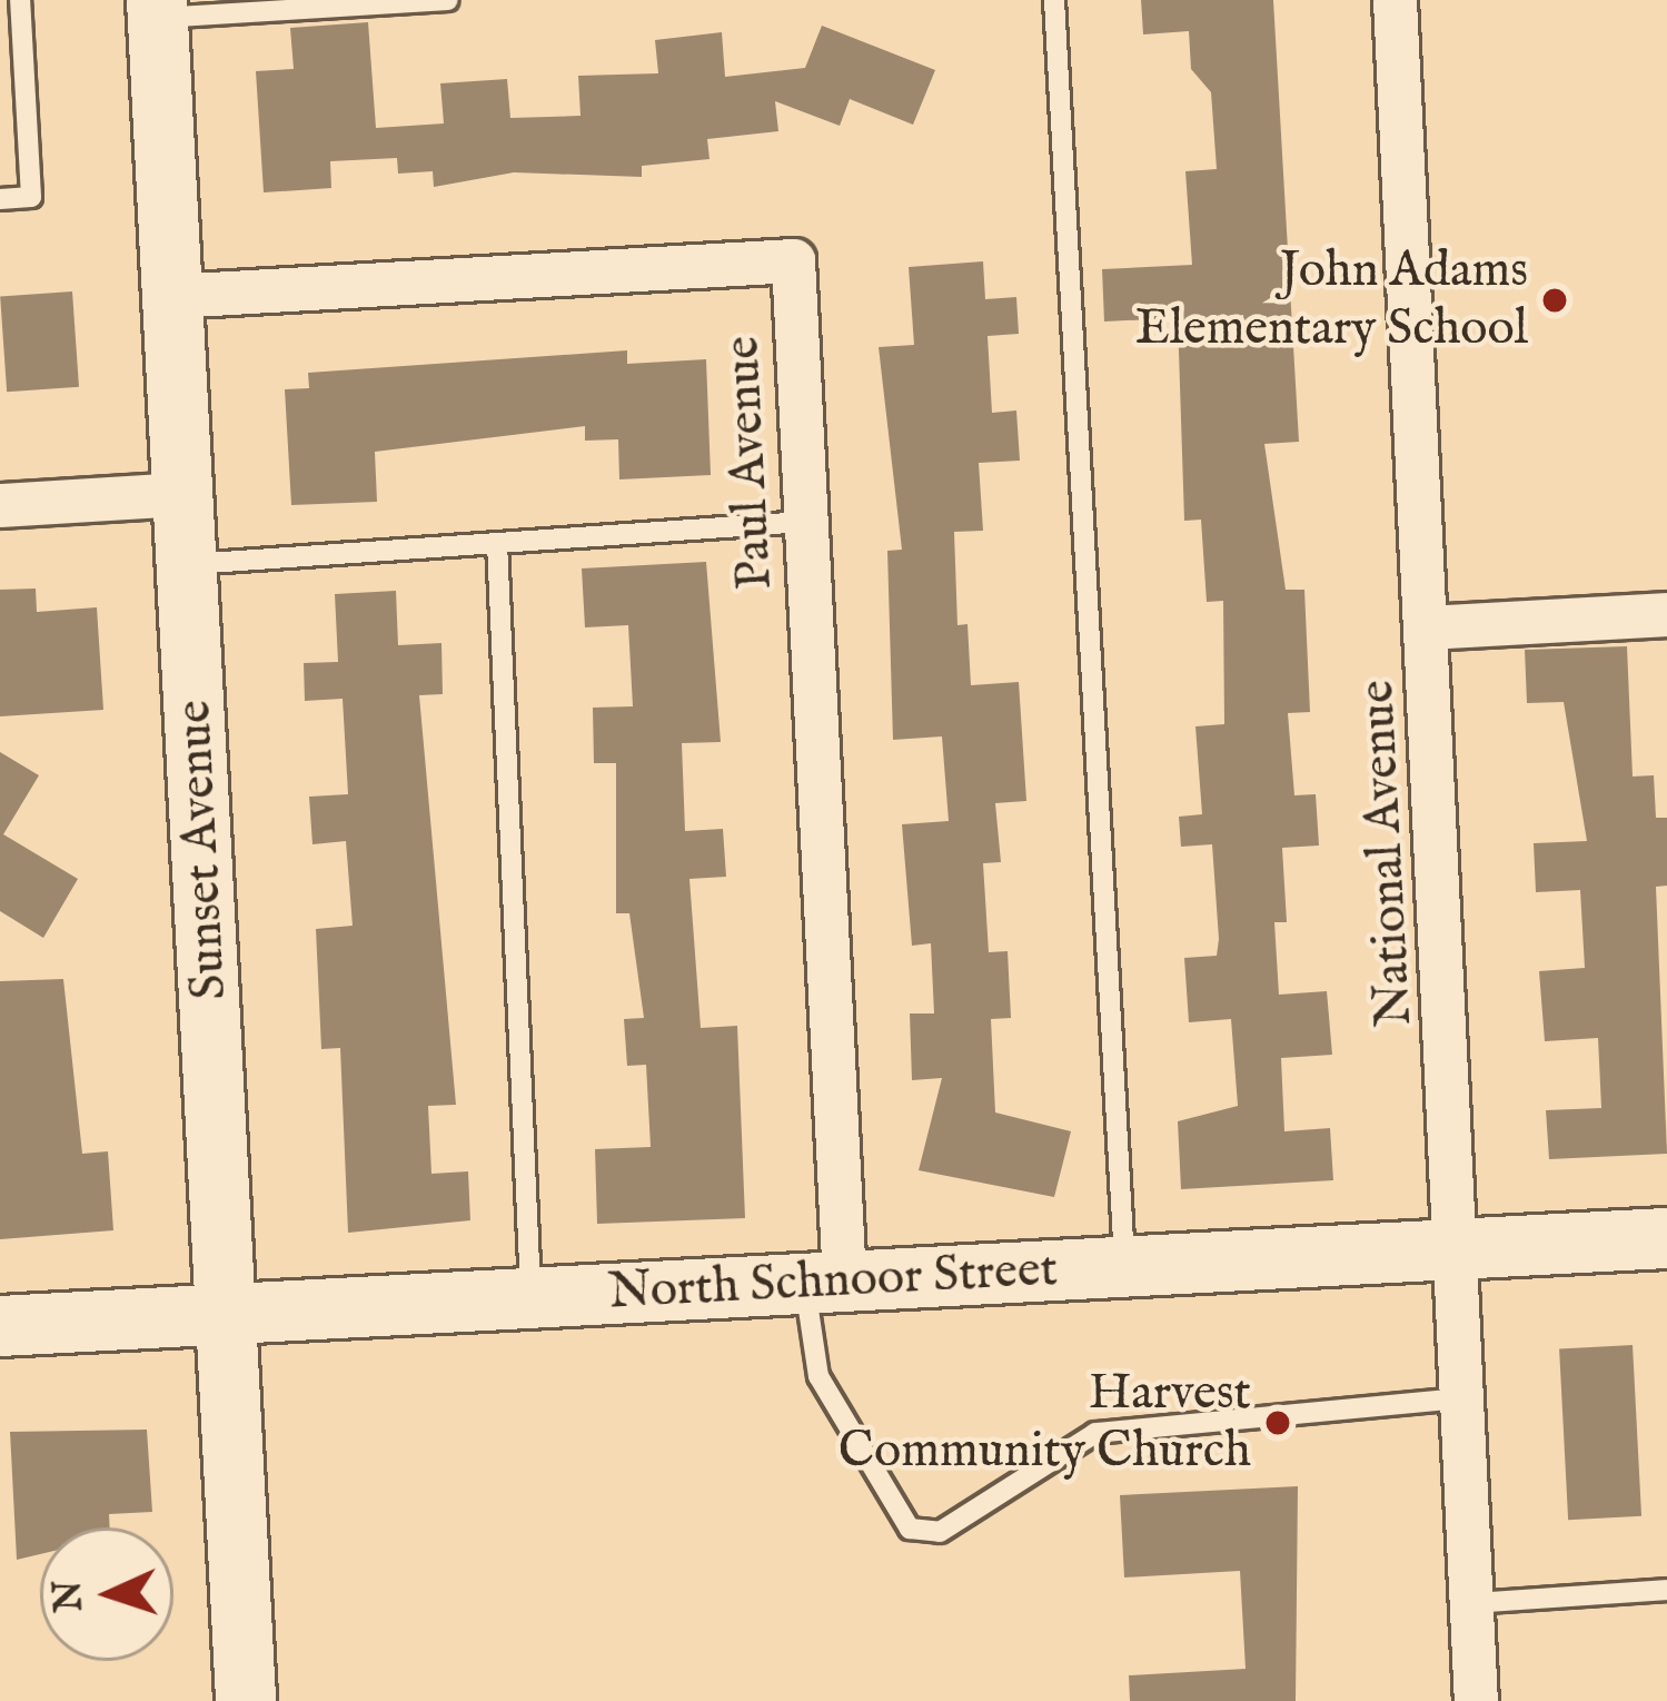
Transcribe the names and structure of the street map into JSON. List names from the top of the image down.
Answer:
{
  "streets": {
    "main road": ["Sunset Avenue", "North Schnoor Street"],
    "street": ["Paul Avenue", "National Avenue"]
  },
  "crossings": [
    ["Paul Avenue", "Sunset Avenue"],
    ["Paul Avenue", "North Schnoor Street"],
    ["Sunset Avenue", "North Schnoor Street"],
    ["National Avenue", "North Schnoor Street"]
  ],
  "places": ["John Adams Elementary School", "Harvest Community Church"],
  "north": "left"
}
